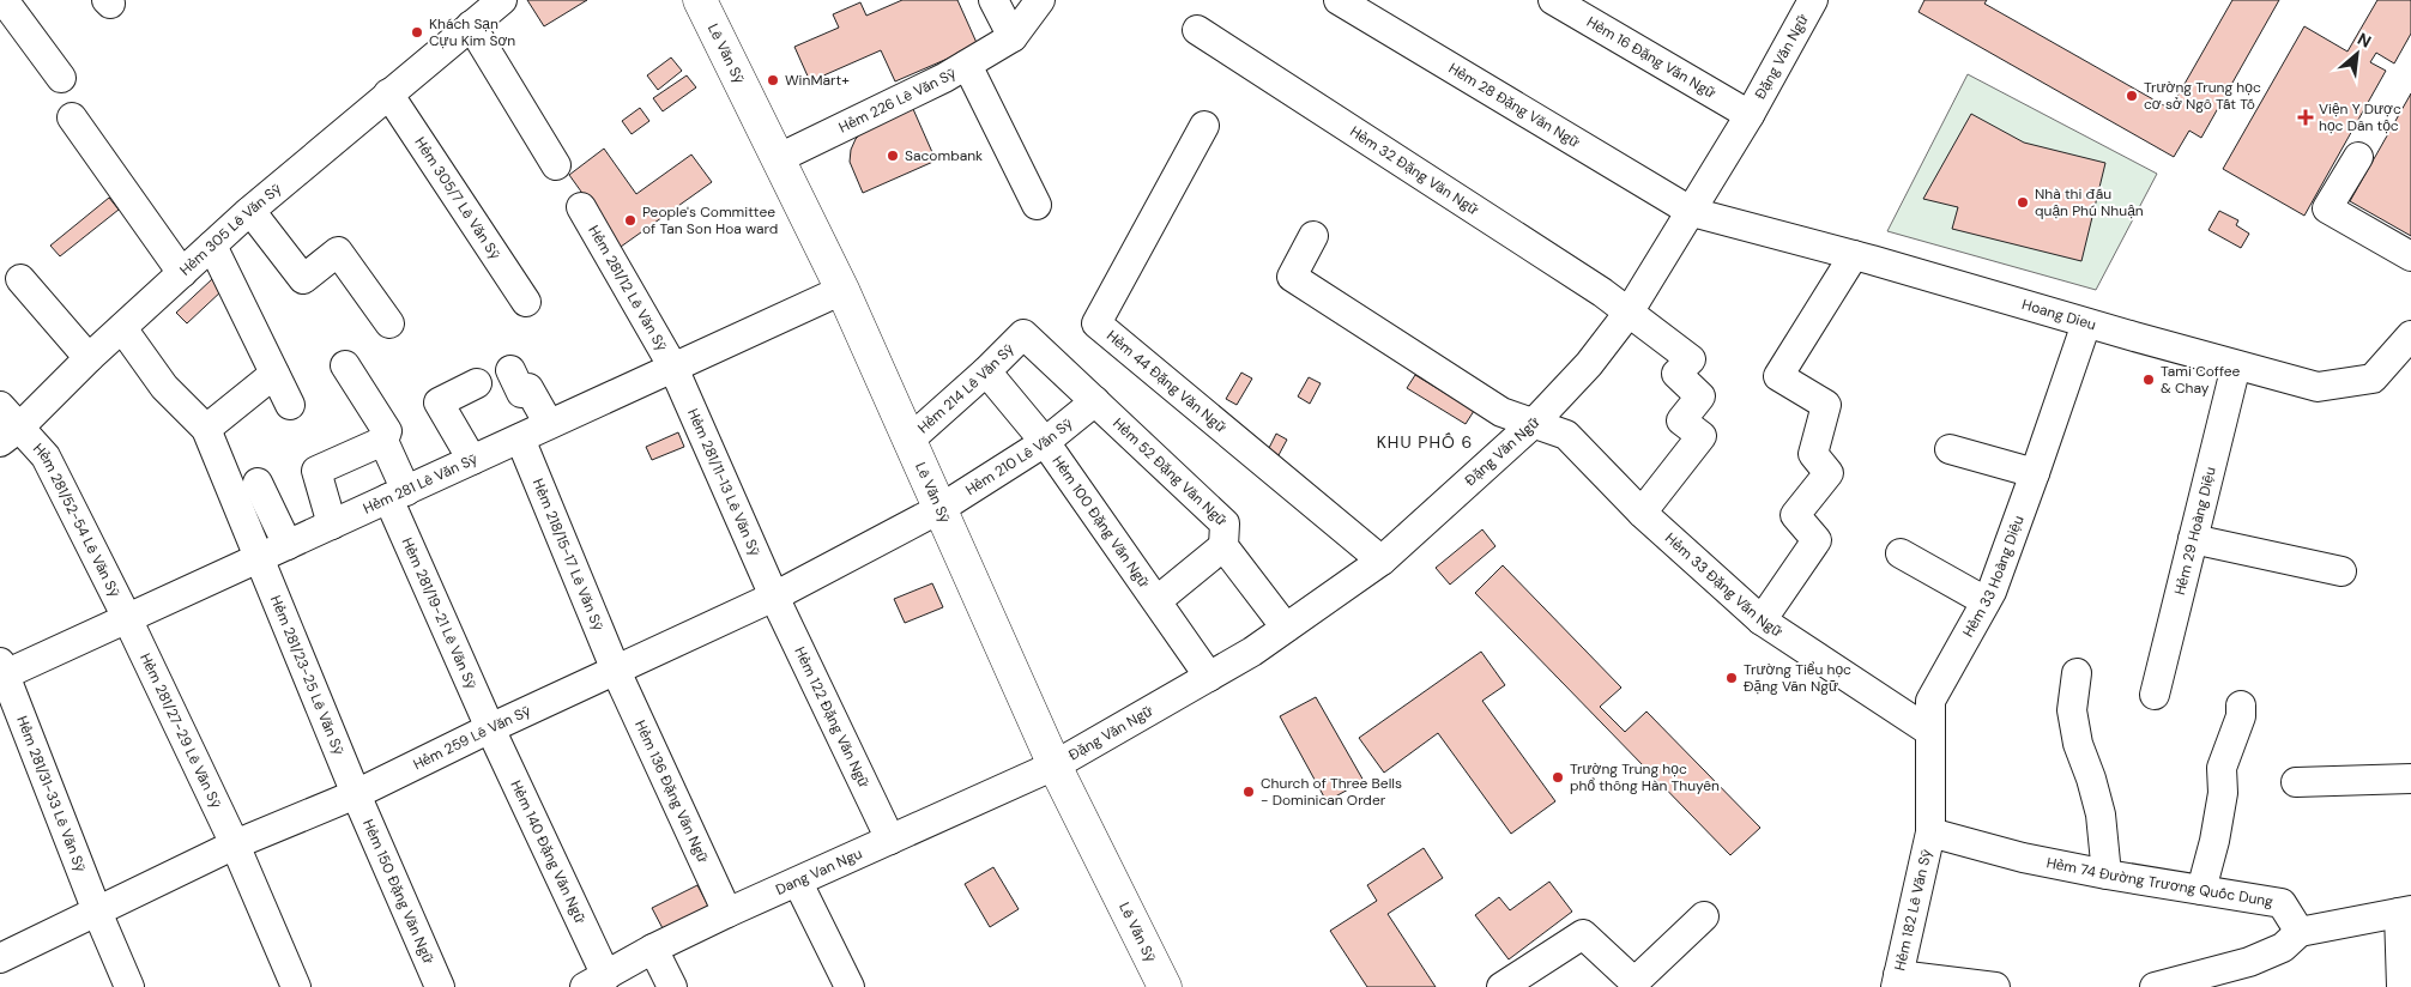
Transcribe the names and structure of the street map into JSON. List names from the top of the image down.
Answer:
{
  "streets": {
    "main road": ["Lê Văn Sỹ"],
    "street": [
      "Đặng Văn Ngữ",
      "Hẻm 16 Đặng Văn Ngữ",
      "Hẻm 226 Lê Văn Sỹ",
      "Hẻm 28 Đặng Văn Ngữ",
      "Hẻm 32 Đặng Văn Ngữ",
      "Hẻm 305/7 Lê Văn Sỹ",
      "Hẻm 305 Lê Văn Sỹ",
      "Hẻm 281/12 Lê Văn Sỹ",
      "Hoang Dieu",
      "Hẻm 44 Đặng Văn Ngữ",
      "Hẻm 214 Lê Văn Sỹ",
      "Hẻm 210 Lê Văn Sỹ",
      "Hẻm 52 Đặng Văn Ngữ",
      "Hẻm 281/11-13 Lê Văn Sỹ",
      "Hẻm 281 Lê Văn Sỹ",
      "Hẻm 281/52-54 Lê Văn Sỹ",
      "Hẻm 100 Đặng Văn Ngữ",
      "Hẻm 29 Hoàng Diệu",
      "Hẻm 218/15-17 Lê Văn Sỹ",
      "Hẻm 33 Hoàng Diệu",
      "Hẻm 33 Đặng Văn Ngữ",
      "Hẻm 281/19-21 Lê Văn Sỹ",
      "Hẻm 281/23-25 Lê Văn Sỹ",
      "Hẻm 122 Đặng Văn Ngữ",
      "Hẻm 281/27-29 Lê Văn Sỹ",
      "Hẻm 259 Lê Văn Sỹ",
      "Hẻm 136 Đặng Văn Ngữ",
      "Hẻm 281/31-33 Lê Văn Sỹ",
      "Hẻm 140 Đặng Văn Ngữ",
      "Dang Van Ngu",
      "Hẻm 74 Đường Trương Quốc Dung",
      "Hẻm 150 Đặng Văn Ngữ",
      "Hẻm 182 Lê Văn Sỹ"
    ]
  },
  "crossings": [
    ["Lê Văn Sỹ", "Đặng Văn Ngữ"],
    ["Lê Văn Sỹ", "Hẻm 226 Lê Văn Sỹ"],
    ["Lê Văn Sỹ", "Hẻm 214 Lê Văn Sỹ"],
    ["Lê Văn Sỹ", "Hẻm 210 Lê Văn Sỹ"],
    ["Lê Văn Sỹ", "Hẻm 281 Lê Văn Sỹ"],
    ["Lê Văn Sỹ", "Hẻm 259 Lê Văn Sỹ"],
    ["Lê Văn Sỹ", "Dang Van Ngu"],
    ["Đặng Văn Ngữ", "Hẻm 16 Đặng Văn Ngữ"],
    ["Đặng Văn Ngữ", "Hẻm 28 Đặng Văn Ngữ"],
    ["Đặng Văn Ngữ", "Hẻm 32 Đặng Văn Ngữ"],
    ["Đặng Văn Ngữ", "Hoang Dieu"],
    ["Đặng Văn Ngữ", "Hẻm 44 Đặng Văn Ngữ"],
    ["Đặng Văn Ngữ", "Hẻm 52 Đặng Văn Ngữ"],
    ["Đặng Văn Ngữ", "Hẻm 100 Đặng Văn Ngữ"],
    ["Đặng Văn Ngữ", "Hẻm 33 Đặng Văn Ngữ"],
    ["Đặng Văn Ngữ", "Dang Van Ngu"],
    ["Hẻm 28 Đặng Văn Ngữ", "Hoang Dieu"],
    ["Hẻm 32 Đặng Văn Ngữ", "Hẻm 33 Đặng Văn Ngữ"],
    ["Hẻm 305/7 Lê Văn Sỹ", "Hẻm 305 Lê Văn Sỹ"],
    ["Hẻm 305 Lê Văn Sỹ", "Hẻm 281/52-54 Lê Văn Sỹ"],
    ["Hẻm 281/12 Lê Văn Sỹ", "Hẻm 281/11-13 Lê Văn Sỹ"],
    ["Hẻm 281/12 Lê Văn Sỹ", "Hẻm 281 Lê Văn Sỹ"],
    ["Hoang Dieu", "Hẻm 29 Hoàng Diệu"],
    ["Hoang Dieu", "Hẻm 33 Hoàng Diệu"],
    ["Hẻm 214 Lê Văn Sỹ", "Hẻm 52 Đặng Văn Ngữ"],
    ["Hẻm 214 Lê Văn Sỹ", "Hẻm 100 Đặng Văn Ngữ"],
    ["Hẻm 210 Lê Văn Sỹ", "Hẻm 52 Đặng Văn Ngữ"],
    ["Hẻm 210 Lê Văn Sỹ", "Hẻm 100 Đặng Văn Ngữ"],
    ["Hẻm 210 Lê Văn Sỹ", "Hẻm 259 Lê Văn Sỹ"],
    ["Hẻm 281/11-13 Lê Văn Sỹ", "Hẻm 281 Lê Văn Sỹ"],
    ["Hẻm 281/11-13 Lê Văn Sỹ", "Hẻm 122 Đặng Văn Ngữ"],
    ["Hẻm 281/11-13 Lê Văn Sỹ", "Hẻm 259 Lê Văn Sỹ"],
    ["Hẻm 281 Lê Văn Sỹ", "Hẻm 281/52-54 Lê Văn Sỹ"],
    ["Hẻm 281 Lê Văn Sỹ", "Hẻm 218/15-17 Lê Văn Sỹ"],
    ["Hẻm 281 Lê Văn Sỹ", "Hẻm 281/19-21 Lê Văn Sỹ"],
    ["Hẻm 281 Lê Văn Sỹ", "Hẻm 281/23-25 Lê Văn Sỹ"],
    ["Hẻm 281 Lê Văn Sỹ", "Hẻm 281/27-29 Lê Văn Sỹ"],
    ["Hẻm 281 Lê Văn Sỹ", "Hẻm 281/31-33 Lê Văn Sỹ"],
    ["Hẻm 281/52-54 Lê Văn Sỹ", "Hẻm 281/27-29 Lê Văn Sỹ"],
    ["Hẻm 218/15-17 Lê Văn Sỹ", "Hẻm 259 Lê Văn Sỹ"],
    ["Hẻm 218/15-17 Lê Văn Sỹ", "Hẻm 136 Đặng Văn Ngữ"],
    ["Hẻm 33 Hoàng Diệu", "Hẻm 33 Đặng Văn Ngữ"],
    ["Hẻm 33 Hoàng Diệu", "Hẻm 74 Đường Trương Quốc Dung"],
    ["Hẻm 33 Hoàng Diệu", "Hẻm 182 Lê Văn Sỹ"],
    ["Hẻm 281/19-21 Lê Văn Sỹ", "Hẻm 259 Lê Văn Sỹ"],
    ["Hẻm 281/19-21 Lê Văn Sỹ", "Hẻm 140 Đặng Văn Ngữ"],
    ["Hẻm 281/23-25 Lê Văn Sỹ", "Hẻm 259 Lê Văn Sỹ"],
    ["Hẻm 281/23-25 Lê Văn Sỹ", "Hẻm 150 Đặng Văn Ngữ"],
    ["Hẻm 122 Đặng Văn Ngữ", "Hẻm 259 Lê Văn Sỹ"],
    ["Hẻm 122 Đặng Văn Ngữ", "Dang Van Ngu"],
    ["Hẻm 281/27-29 Lê Văn Sỹ", "Hẻm 259 Lê Văn Sỹ"],
    ["Hẻm 259 Lê Văn Sỹ", "Hẻm 136 Đặng Văn Ngữ"],
    ["Hẻm 259 Lê Văn Sỹ", "Hẻm 281/31-33 Lê Văn Sỹ"],
    ["Hẻm 259 Lê Văn Sỹ", "Hẻm 140 Đặng Văn Ngữ"],
    ["Hẻm 259 Lê Văn Sỹ", "Hẻm 150 Đặng Văn Ngữ"],
    ["Hẻm 136 Đặng Văn Ngữ", "Dang Van Ngu"],
    ["Hẻm 140 Đặng Văn Ngữ", "Dang Van Ngu"],
    ["Hẻm 74 Đường Trương Quốc Dung", "Hẻm 182 Lê Văn Sỹ"]
  ],
  "districts": ["KHU PHỐ 6"],
  "places": {
    "other": [
      "Khách Sạn Cựu Kim Sơn",
      "WinMart+",
      "Trường Trung học cơ sở Ngô Tất Tố",
      "Sacombank",
      "Nhà thi đấu quận Phú Nhuận",
      "People's Committee of Tan Son Hoa ward",
      "Tami Coffee & Chay",
      "Trường Tiểu học Đặng Văn Ngữ",
      "Trường Trung học phổ thông Hàn Thuyên",
      "Church of Three Bells - Dominican Order"
    ],
    "health": ["Viện Y Dược học Dân tộc"]
  },
  "north": "top right"
}
